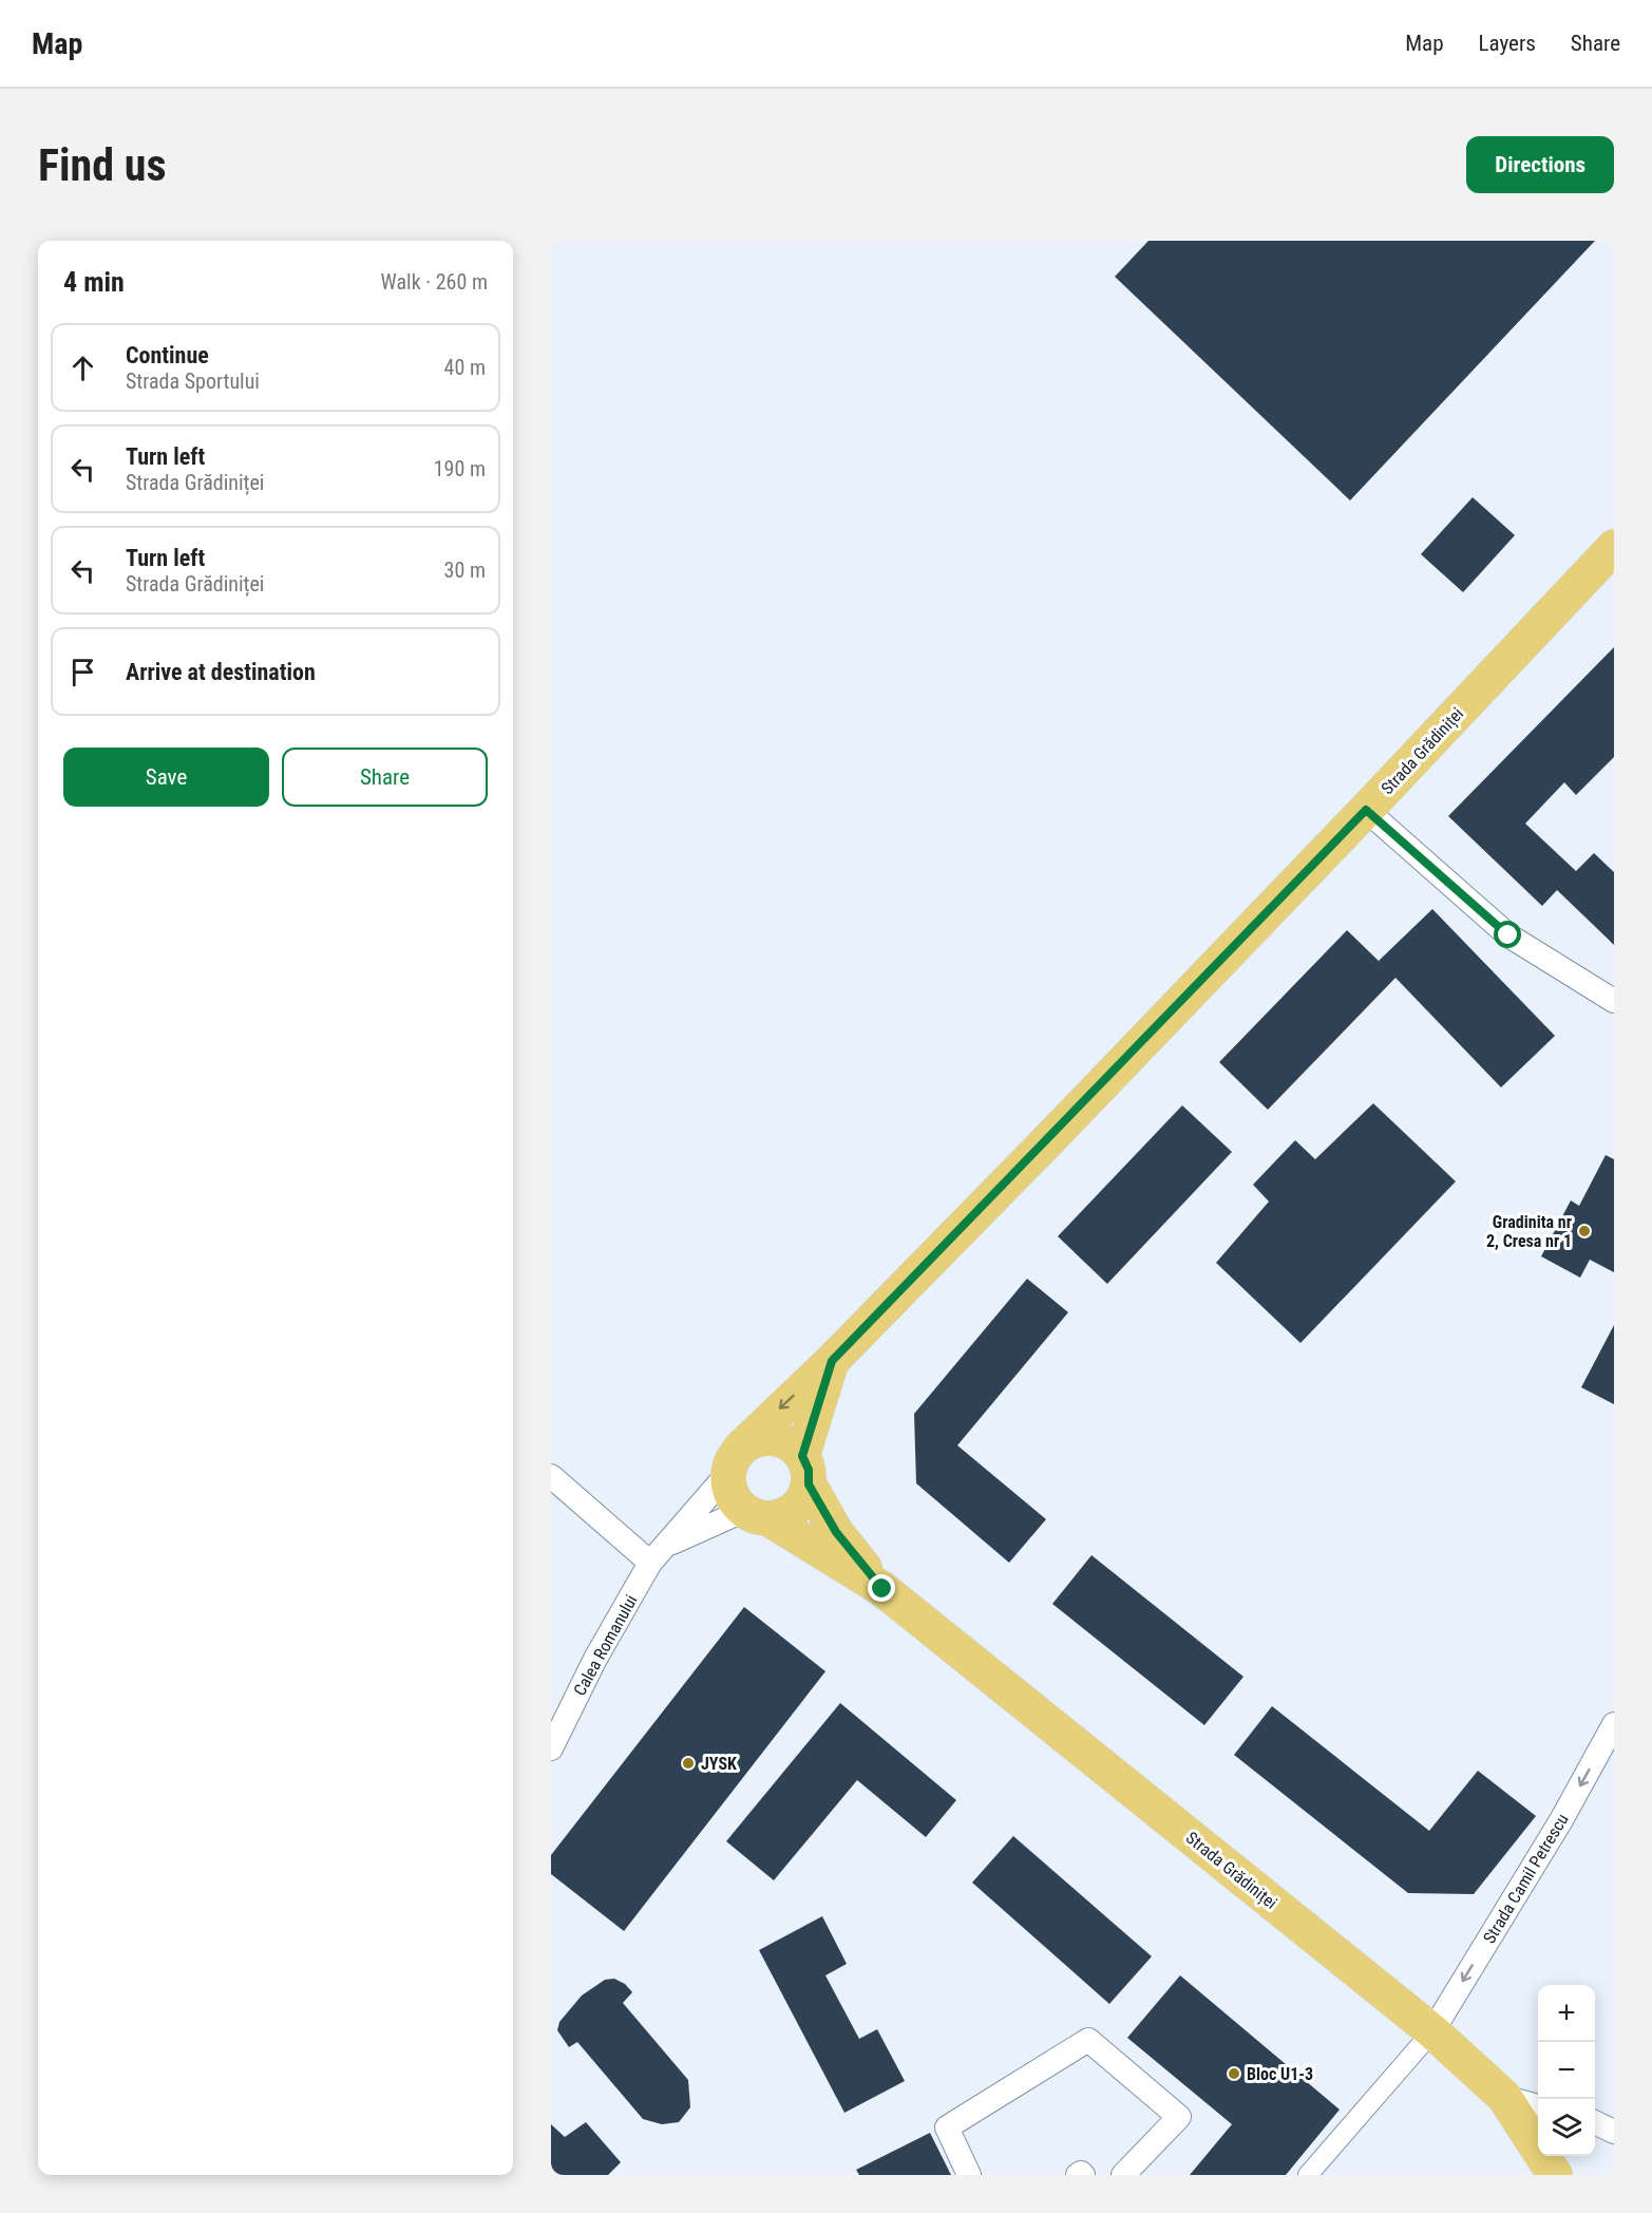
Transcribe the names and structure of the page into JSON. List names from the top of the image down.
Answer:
{
  "streets": {
    "main road": ["Strada Grădiniței"],
    "street": ["Calea Romanului", "Strada Camil Petrescu"]
  },
  "crossings": [
    ["Strada Grădiniței", "Calea Romanului"],
    ["Strada Grădiniței", "Strada Camil Petrescu"]
  ],
  "one_way": ["Strada Camil Petrescu"],
  "places": ["Gradinita nr 2, Cresa nr 1", "JYSK", "Bloc U1-3"],
  "page": {
    "header": "Map",
    "nav": ["Map", "Layers", "Share"],
    "buttons": [
      "Directions",
      ["Save", "Share"]
    ],
    "title": "Find us",
    "heading": ["4 min", "Walk · 260 m"],
    "list": [
      ["Continue", "Strada Sportului", "40 m"],
      ["Turn left", "Strada Grădiniței", "190 m"],
      ["Turn left", "Strada Grădiniței", "30 m"],
      "Arrive at destination"
    ],
    "map_buttons": ["+", "−"]
  }
}
